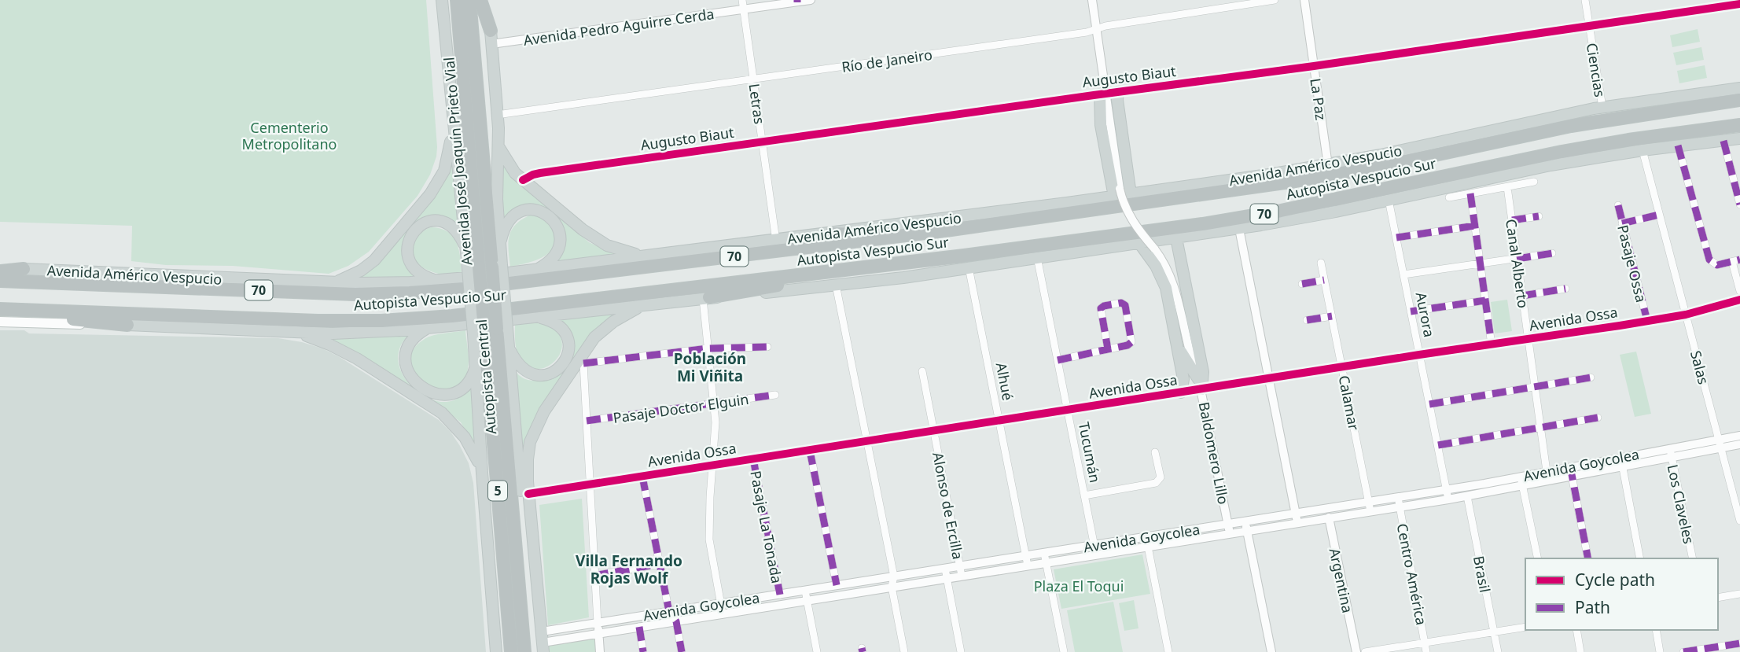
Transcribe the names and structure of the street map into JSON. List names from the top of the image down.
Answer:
{
  "streets": {
    "highway": [
      "Autopista Vespucio Sur",
      "70",
      "Autopista Central",
      "5"
    ],
    "main road": ["Avenida José Joaquín Prieto Vial", "Avenida Américo Vespucio"],
    "street": [
      "Avenida Pedro Aguirre Cerda",
      "Río de Janeiro",
      "Ciencias",
      "Augusto Biaut",
      "La Paz",
      "Letras",
      "Canal Alberto",
      "Pasaje Ossa",
      "Aurora",
      "Avenida Ossa",
      "Salas",
      "Alhué",
      "Calamar",
      "Pasaje Doctor Elguin",
      "Tucumán",
      "Baldomero Lillo",
      "Avenida Goycolea",
      "Los Claveles",
      "Alonso de Ercilla",
      "Pasaje La Tonada",
      "Centro América",
      "Brasil",
      "Argentina"
    ]
  },
  "crossings": [
    ["Avenida Pedro Aguirre Cerda", "Letras"],
    ["Avenida Pedro Aguirre Cerda", "Avenida José Joaquín Prieto Vial"],
    ["Río de Janeiro", "Letras"],
    ["Río de Janeiro", "Avenida José Joaquín Prieto Vial"],
    ["Ciencias", "Augusto Biaut"],
    ["Ciencias", "Avenida Américo Vespucio"],
    ["Augusto Biaut", "La Paz"],
    ["Augusto Biaut", "Letras"],
    ["La Paz", "Avenida Américo Vespucio"],
    ["Letras", "Avenida Américo Vespucio"],
    ["Avenida José Joaquín Prieto Vial", "Avenida Ossa"],
    ["Avenida José Joaquín Prieto Vial", "Autopista Central"],
    ["Avenida José Joaquín Prieto Vial", "Avenida Goycolea"],
    ["Avenida Américo Vespucio", "Baldomero Lillo"],
    ["Canal Alberto", "Avenida Ossa"],
    ["Canal Alberto", "Avenida Goycolea"],
    ["Pasaje Ossa", "Avenida Ossa"],
    ["Aurora", "Avenida Ossa"],
    ["Aurora", "Avenida Goycolea"],
    ["Avenida Ossa", "Salas"],
    ["Avenida Ossa", "Alhué"],
    ["Avenida Ossa", "Calamar"],
    ["Avenida Ossa", "Tucumán"],
    ["Avenida Ossa", "Baldomero Lillo"],
    ["Avenida Ossa", "Alonso de Ercilla"],
    ["Avenida Ossa", "Pasaje La Tonada"],
    ["Salas", "Avenida Goycolea"],
    ["Alhué", "Avenida Goycolea"],
    ["Calamar", "Avenida Goycolea"],
    ["Tucumán", "Avenida Goycolea"],
    ["Baldomero Lillo", "Avenida Goycolea"],
    ["Avenida Goycolea", "Los Claveles"],
    ["Avenida Goycolea", "Alonso de Ercilla"],
    ["Avenida Goycolea", "Pasaje La Tonada"],
    ["Avenida Goycolea", "Centro América"],
    ["Avenida Goycolea", "Brasil"],
    ["Avenida Goycolea", "Argentina"]
  ],
  "districts": ["Población Mi Viñita", "Villa Fernando Rojas Wolf"],
  "parks": ["Cementerio Metropolitano", "Plaza El Toqui"],
  "legend": ["Cycle path", "Path"]
}
